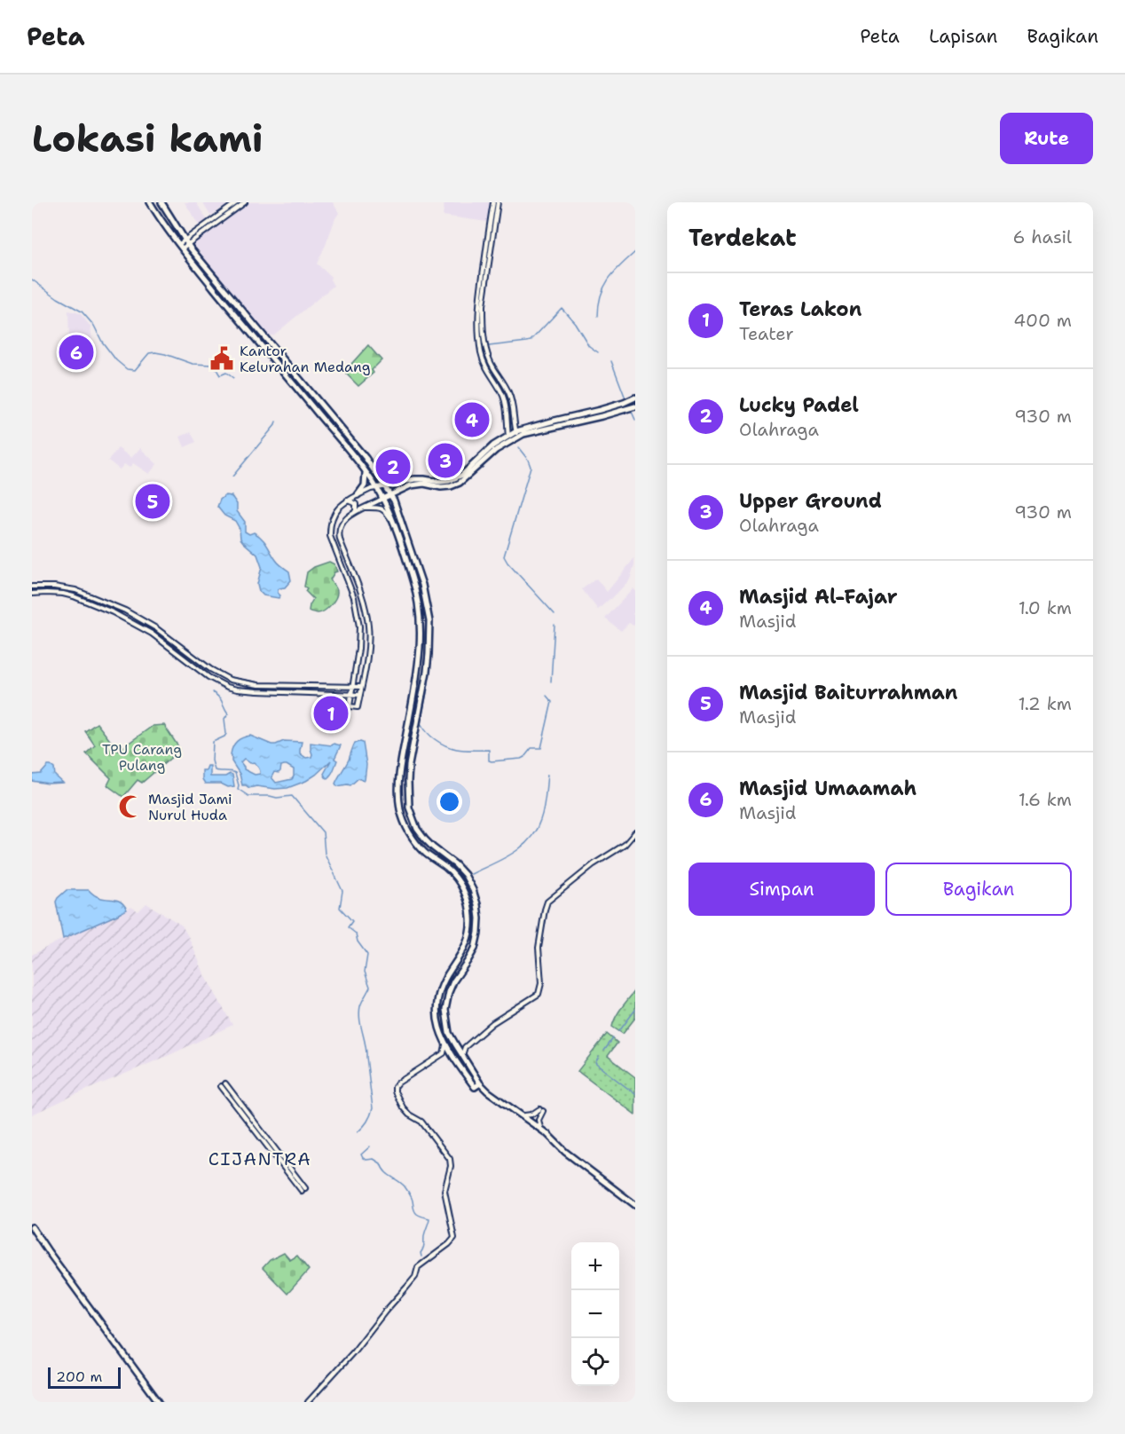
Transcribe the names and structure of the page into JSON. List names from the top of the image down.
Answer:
{
  "districts": ["CIJANTRA"],
  "parks": ["TPU Carang Pulang"],
  "places": {
    "public building": ["Kantor Kelurahan Medang"],
    "mosque": ["Masjid Jami Nurul Huda"]
  },
  "scale_bar": "200 m",
  "page": {
    "header": "Peta",
    "nav": ["Peta", "Lapisan", "Bagikan"],
    "buttons": [
      "Rute",
      ["Simpan", "Bagikan"]
    ],
    "title": "Lokasi kami",
    "heading": ["Terdekat", "6 hasil"],
    "list": [
      {
        "mark": "1",
        "name": "Teras Lakon",
        "note": "Teater",
        "value": "400 m"
      },
      {
        "mark": "2",
        "name": "Lucky Padel",
        "note": "Olahraga",
        "value": "930 m"
      },
      {
        "mark": "3",
        "name": "Upper Ground",
        "note": "Olahraga",
        "value": "930 m"
      },
      {
        "mark": "4",
        "name": "Masjid Al-Fajar",
        "note": "Masjid",
        "value": "1.0 km"
      },
      {
        "mark": "5",
        "name": "Masjid Baiturrahman",
        "note": "Masjid",
        "value": "1.2 km"
      },
      {
        "mark": "6",
        "name": "Masjid Umaamah",
        "note": "Masjid",
        "value": "1.6 km"
      }
    ],
    "pins": [
      "6",
      "4",
      "3",
      "2",
      "5",
      "1"
    ],
    "map_buttons": ["+", "−"],
    "scale": "200 m"
  }
}
